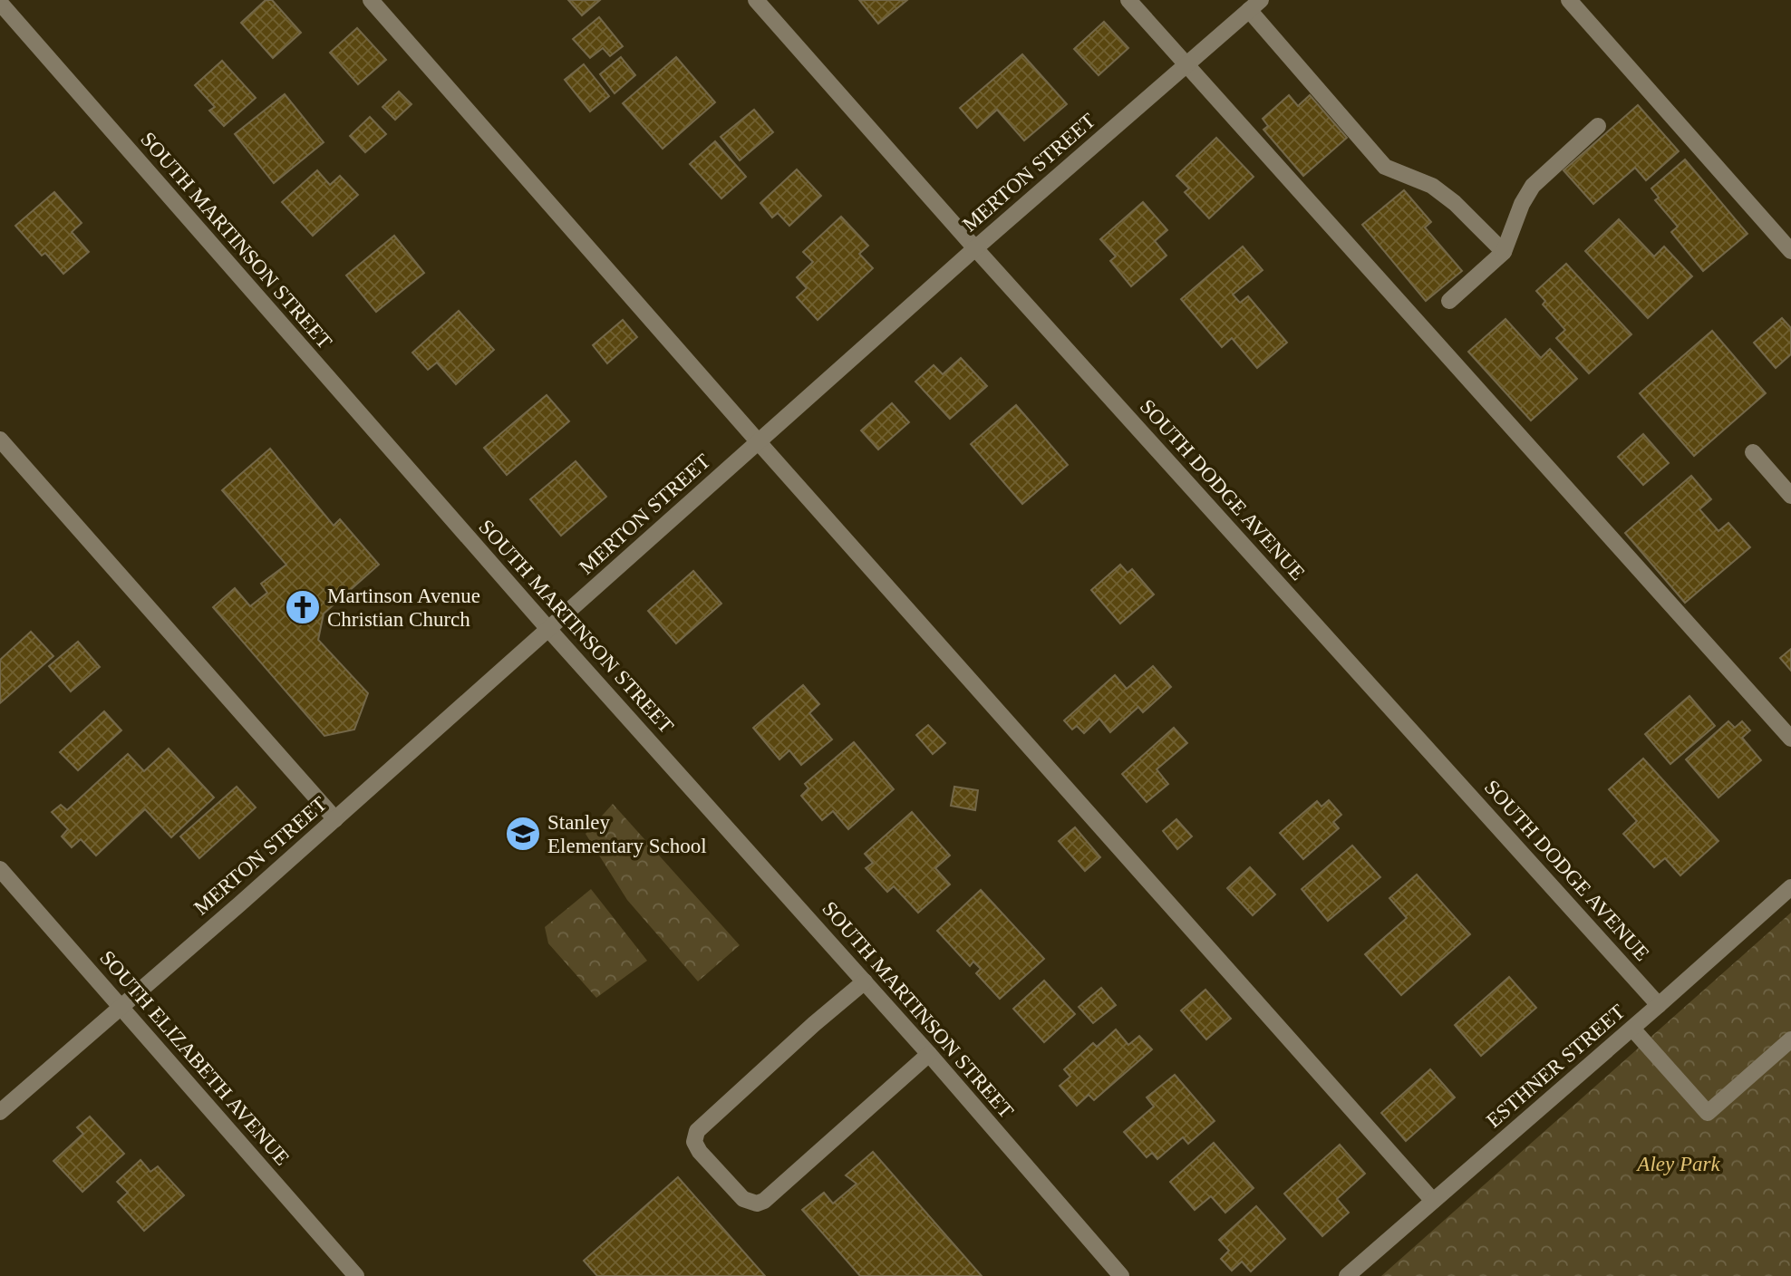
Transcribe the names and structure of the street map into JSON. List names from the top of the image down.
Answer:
{
  "streets": {
    "street": [
      "MERTON STREET",
      "SOUTH MARTINSON STREET",
      "SOUTH DODGE AVENUE",
      "SOUTH ELIZABETH AVENUE",
      "ESTHNER STREET"
    ]
  },
  "crossings": [
    ["MERTON STREET", "SOUTH MARTINSON STREET"],
    ["MERTON STREET", "SOUTH DODGE AVENUE"],
    ["MERTON STREET", "SOUTH ELIZABETH AVENUE"],
    ["SOUTH DODGE AVENUE", "ESTHNER STREET"]
  ],
  "parks": ["Aley Park"],
  "places": {
    "church": ["Martinson Avenue Christian Church"],
    "school or university": ["Stanley Elementary School"]
  }
}
